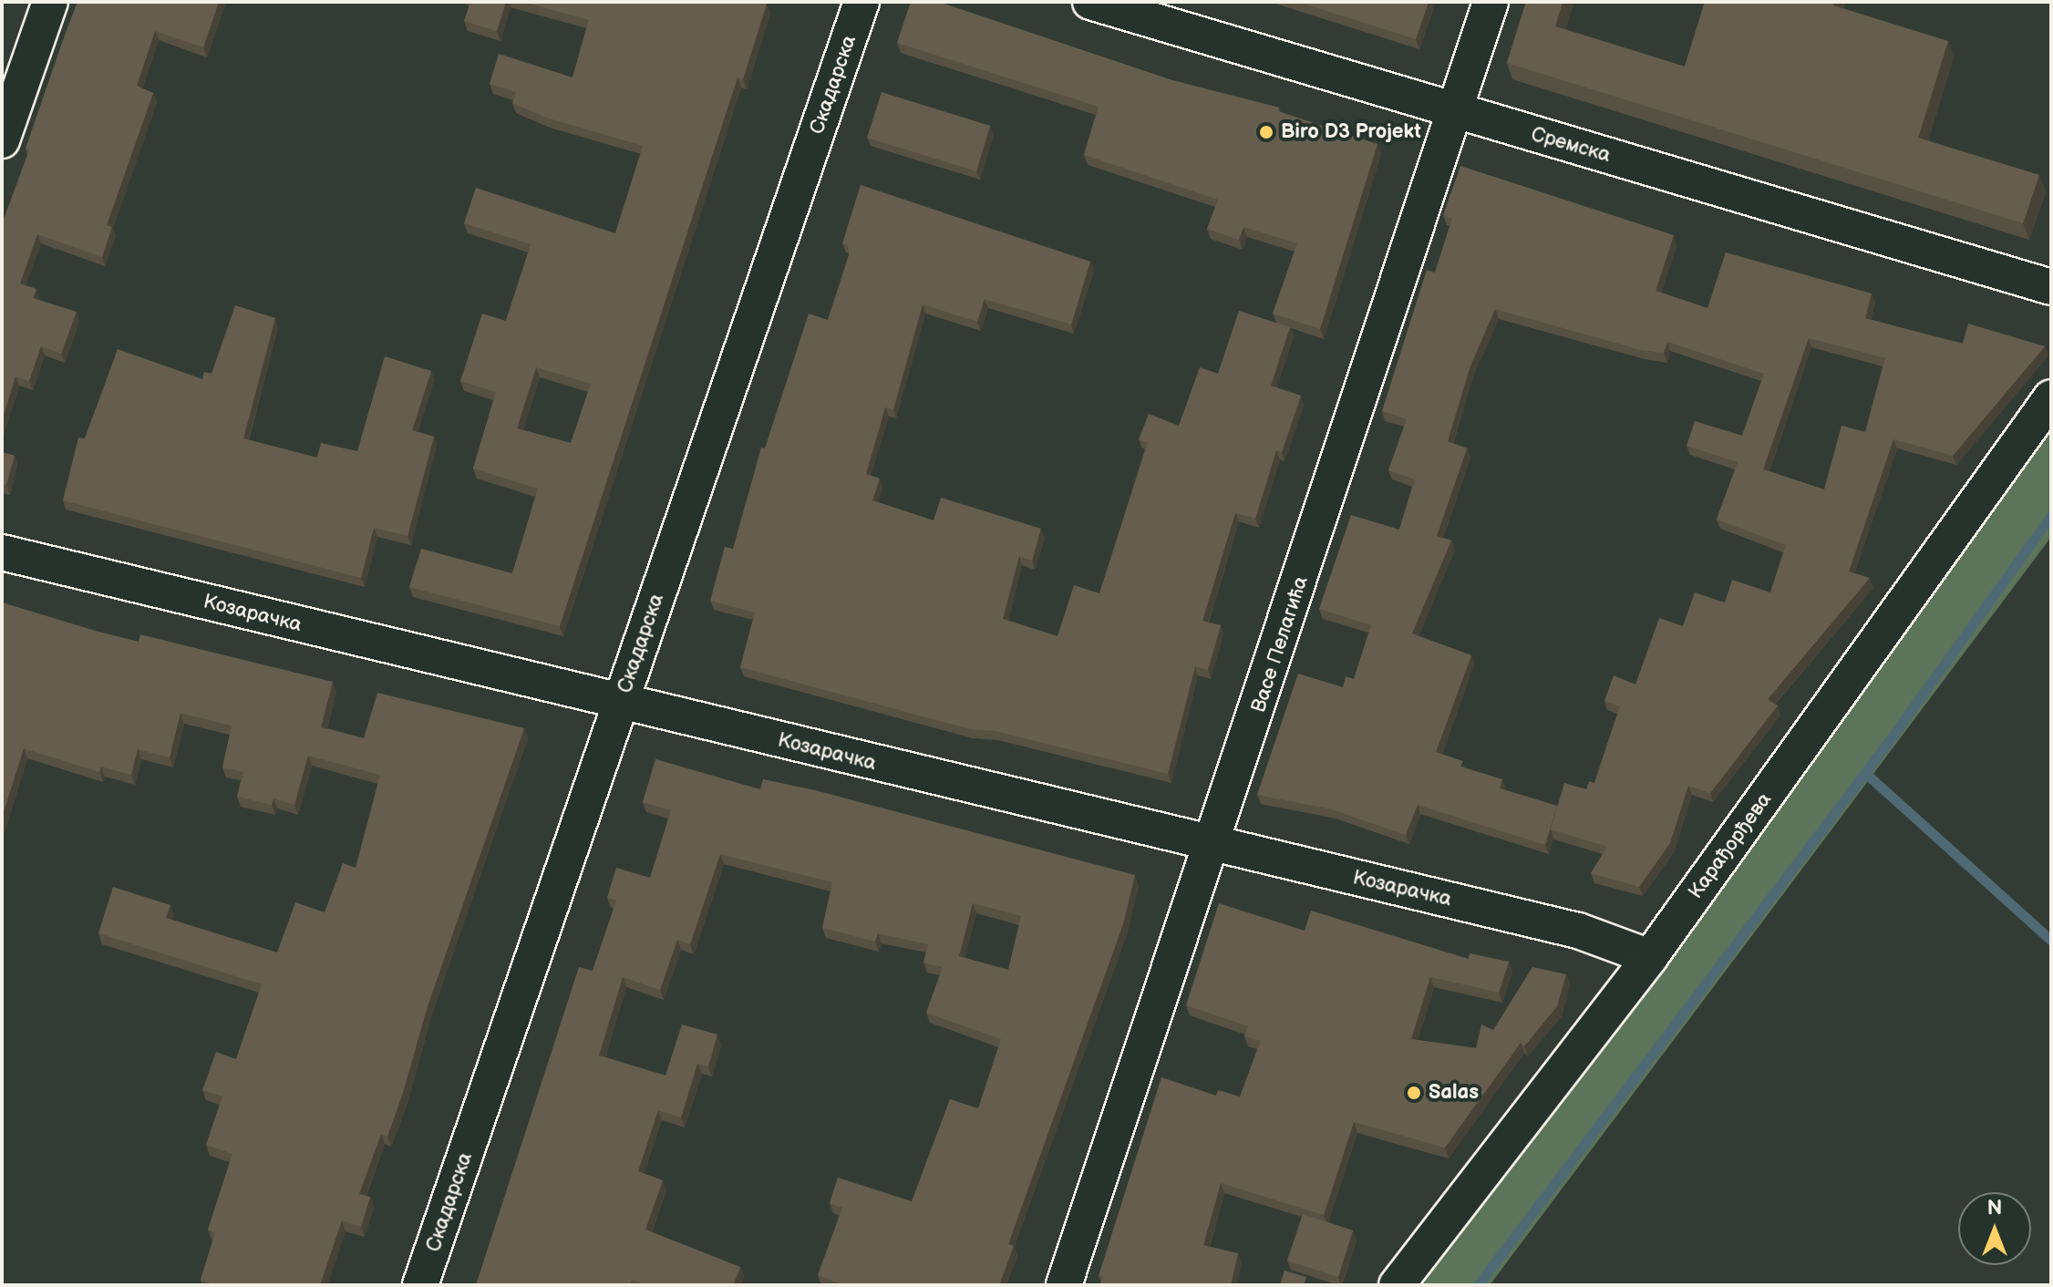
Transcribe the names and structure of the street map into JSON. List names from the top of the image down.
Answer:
{
  "streets": {
    "street": [
      "Скадарска",
      "Сремска",
      "Козарачка",
      "Васе Пелагића",
      "Карађорђева"
    ]
  },
  "crossings": [
    ["Скадарска", "Козарачка"],
    ["Сремска", "Васе Пелагића"],
    ["Козарачка", "Васе Пелагића"],
    ["Козарачка", "Карађорђева"]
  ],
  "places": ["Biro D3 Projekt", "Salas"],
  "north": "top"
}
